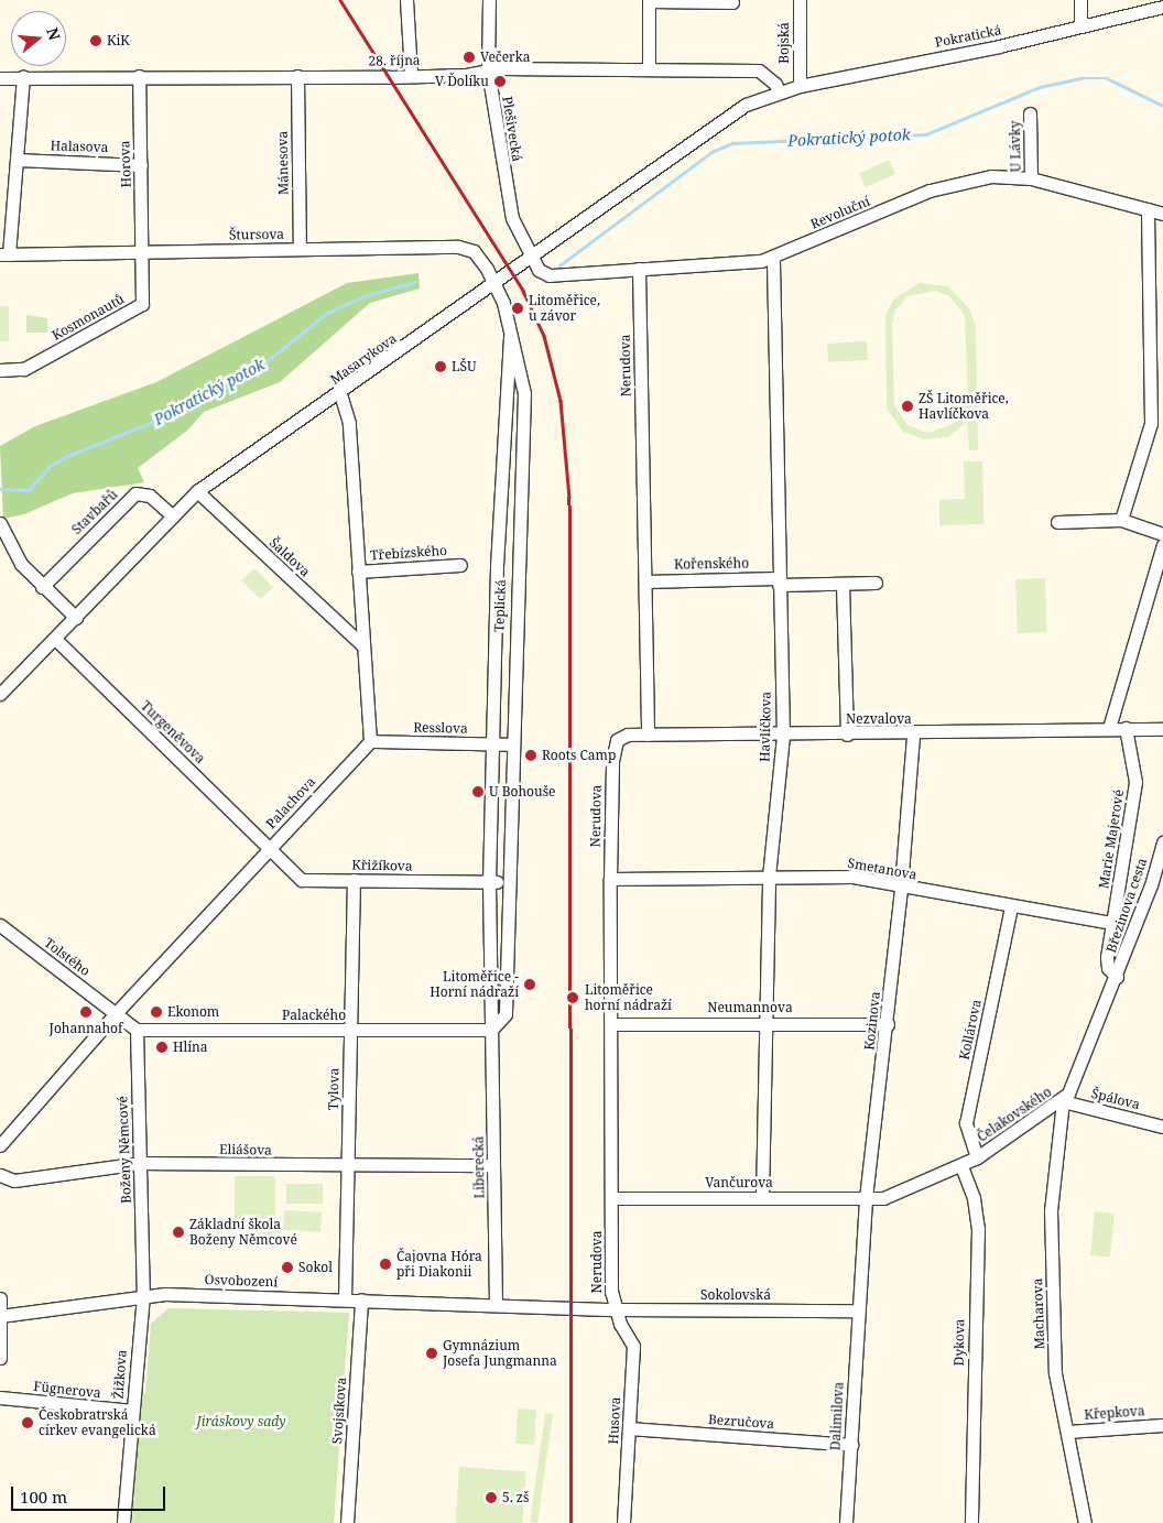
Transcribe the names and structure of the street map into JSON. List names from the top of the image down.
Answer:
{
  "streets": {
    "street": [
      "Pokratická",
      "Bojská",
      "28. října",
      "Plešivecká",
      "Halasova",
      "U Lávky",
      "Mánesova",
      "Horova",
      "Revoluční",
      "Štursova",
      "Kosmonautů",
      "Masarykova",
      "Nerudova",
      "Stavbařů",
      "Třebízského",
      "Šaldova",
      "Kořenského",
      "Teplická",
      "Nezvalova",
      "Havlíčkova",
      "Resslova",
      "Turgeněvova",
      "Palachova",
      "Marie Majerové",
      "Křižíkova",
      "Smetanova",
      "Březinova cesta",
      "Tolstého",
      "Neumannova",
      "Palackého",
      "Kozinova",
      "Kollárova",
      "Tylova",
      "Špálova",
      "Čelakovského",
      "Boženy Němcové",
      "Eliášova",
      "Liberecká",
      "Vančurova",
      "Osvobození",
      "Sokolovská",
      "Macharova",
      "Dykova",
      "Žižkova",
      "Fügnerova",
      "Svojsíkova",
      "Křepkova",
      "Dalimilova",
      "Husova",
      "Bezručova"
    ]
  },
  "crossings": [
    ["Pokratická", "Bojská"],
    ["Pokratická", "28. října"],
    ["Pokratická", "Masarykova"],
    ["28. října", "Plešivecká"],
    ["28. října", "Mánesova"],
    ["28. října", "Horova"],
    ["28. října", "Masarykova"],
    ["Plešivecká", "Revoluční"],
    ["Plešivecká", "Masarykova"],
    ["Halasova", "Horova"],
    ["U Lávky", "Revoluční"],
    ["Mánesova", "Štursova"],
    ["Horova", "Štursova"],
    ["Horova", "Kosmonautů"],
    ["Revoluční", "Masarykova"],
    ["Revoluční", "Nerudova"],
    ["Revoluční", "Havlíčkova"],
    ["Štursova", "Kosmonautů"],
    ["Štursova", "Masarykova"],
    ["Štursova", "Teplická"],
    ["Masarykova", "Stavbařů"],
    ["Masarykova", "Šaldova"],
    ["Masarykova", "Teplická"],
    ["Masarykova", "Turgeněvova"],
    ["Nerudova", "Kořenského"],
    ["Nerudova", "Nezvalova"],
    ["Nerudova", "Smetanova"],
    ["Nerudova", "Neumannova"],
    ["Nerudova", "Vančurova"],
    ["Nerudova", "Osvobození"],
    ["Nerudova", "Sokolovská"],
    ["Nerudova", "Husova"],
    ["Kořenského", "Havlíčkova"],
    ["Teplická", "Resslova"],
    ["Teplická", "Křižíkova"],
    ["Teplická", "Liberecká"],
    ["Nezvalova", "Havlíčkova"],
    ["Nezvalova", "Marie Majerové"],
    ["Nezvalova", "Kozinova"],
    ["Havlíčkova", "Smetanova"],
    ["Havlíčkova", "Neumannova"],
    ["Havlíčkova", "Vančurova"],
    ["Resslova", "Palachova"],
    ["Turgeněvova", "Palachova"],
    ["Turgeněvova", "Křižíkova"],
    ["Palachova", "Křižíkova"],
    ["Palachova", "Tolstého"],
    ["Marie Majerové", "Smetanova"],
    ["Křižíkova", "Tylova"],
    ["Křižíkova", "Liberecká"],
    ["Smetanova", "Kozinova"],
    ["Smetanova", "Kollárova"],
    ["Březinova cesta", "Čelakovského"],
    ["Neumannova", "Kozinova"],
    ["Palackého", "Tylova"],
    ["Palackého", "Boženy Němcové"],
    ["Palackého", "Liberecká"],
    ["Kozinova", "Čelakovského"],
    ["Kozinova", "Vančurova"],
    ["Kozinova", "Sokolovská"],
    ["Kozinova", "Dalimilova"],
    ["Kollárova", "Čelakovského"],
    ["Tylova", "Eliášova"],
    ["Tylova", "Osvobození"],
    ["Špálova", "Čelakovského"],
    ["Špálova", "Macharova"],
    ["Čelakovského", "Vančurova"],
    ["Čelakovského", "Macharova"],
    ["Čelakovského", "Dykova"],
    ["Boženy Němcové", "Eliášova"],
    ["Boženy Němcové", "Osvobození"],
    ["Boženy Němcové", "Žižkova"],
    ["Eliášova", "Liberecká"],
    ["Liberecká", "Osvobození"],
    ["Osvobození", "Sokolovská"],
    ["Osvobození", "Žižkova"],
    ["Osvobození", "Svojsíkova"],
    ["Sokolovská", "Dalimilova"],
    ["Macharova", "Křepkova"],
    ["Žižkova", "Fügnerova"],
    ["Dalimilova", "Bezručova"],
    ["Husova", "Bezručova"]
  ],
  "water": ["Pokratický potok"],
  "parks": ["Jiráskovy sady"],
  "places": [
    "KiK",
    "Večerka",
    "V Ďolíku",
    "Litoměřice, u závor",
    "LŠU",
    "ZŠ Litoměřice, Havlíčkova",
    "Roots Camp",
    "U Bohouše",
    "Litoměřice - Horní nádraží",
    "Litoměřice horní nádraží",
    "Johannahof",
    "Ekonom",
    "Hlína",
    "Základní škola Boženy Němcové",
    "Čajovna Hóra při Diakonii",
    "Sokol",
    "Gymnázium Josefa Jungmanna",
    "Českobratrská církev evangelická",
    "5. zš"
  ],
  "scale_bar": "100 m",
  "north": "right"
}
